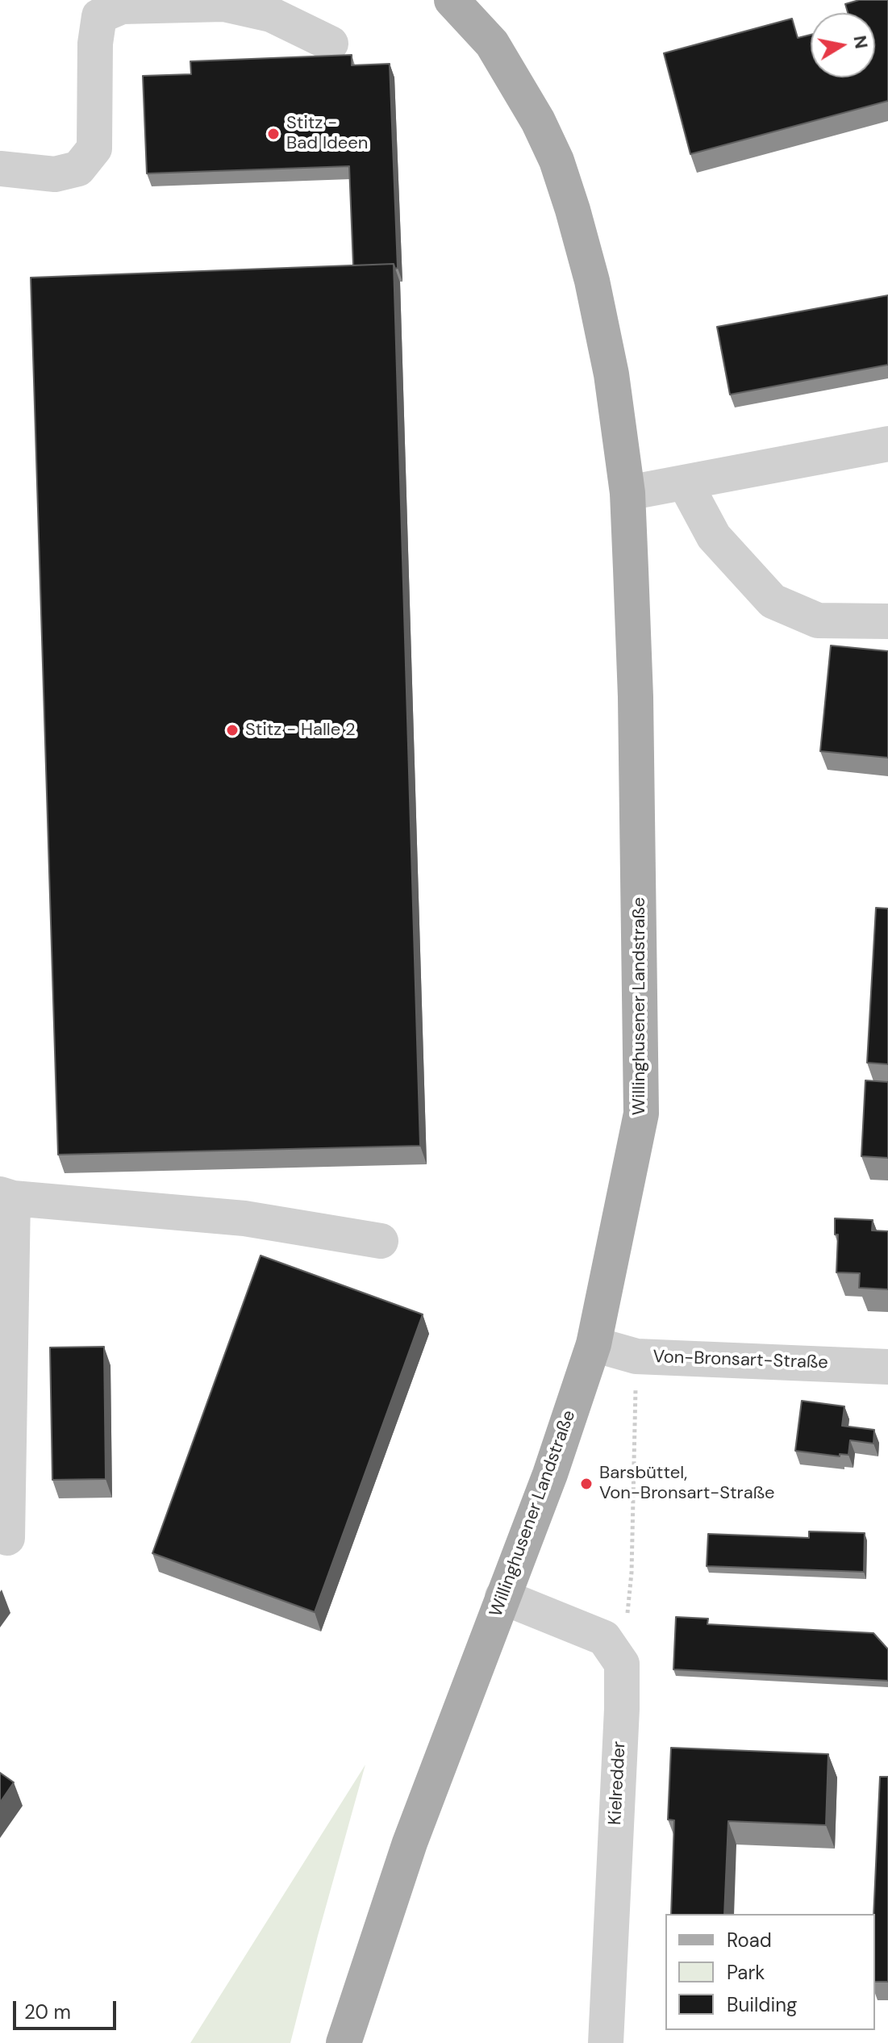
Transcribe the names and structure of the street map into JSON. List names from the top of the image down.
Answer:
{
  "streets": {
    "main road": ["Willinghusener Landstraße"],
    "street": ["Von-Bronsart-Straße", "Kielredder"]
  },
  "crossings": [
    ["Willinghusener Landstraße", "Von-Bronsart-Straße"]
  ],
  "places": ["Stitz - Bad Ideen", "Stitz - Halle 2", "Barsbüttel, Von-Bronsart-Straße"],
  "legend": ["Road", "Park", "Building"],
  "scale_bar": "20 m",
  "north": "right"
}
